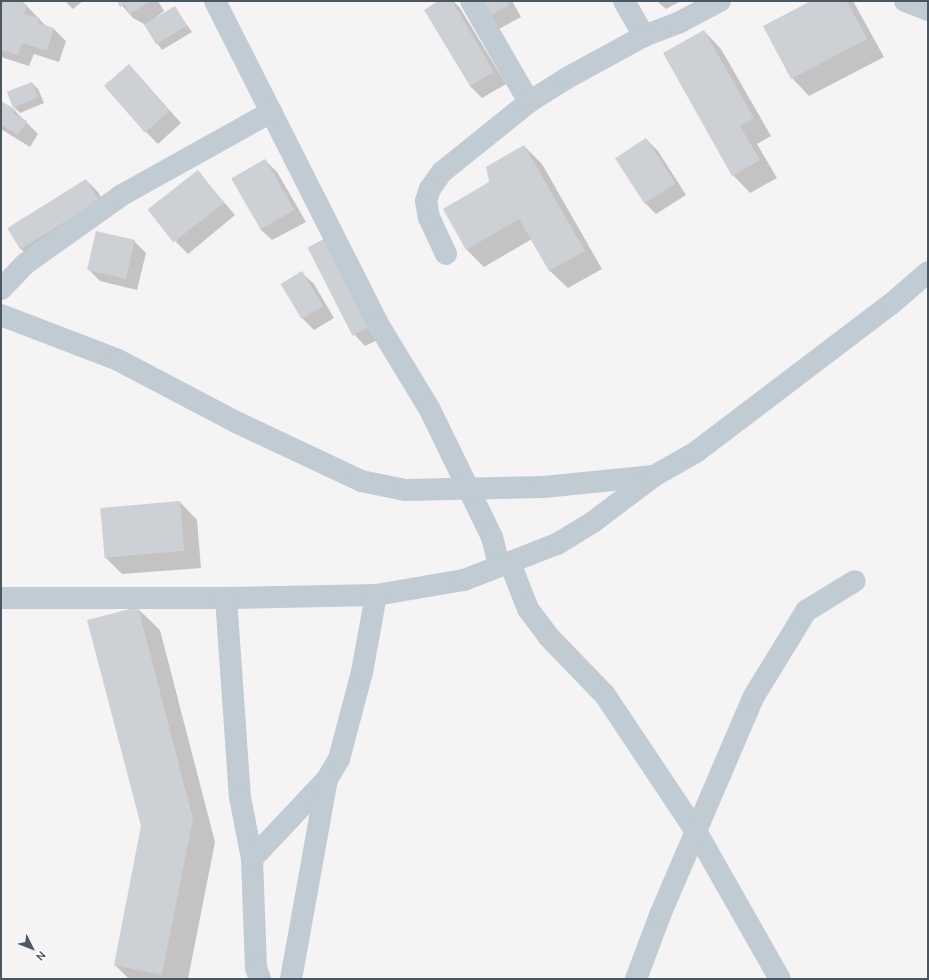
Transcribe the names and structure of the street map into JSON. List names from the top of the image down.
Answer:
{
  "north": "bottom right"
}
